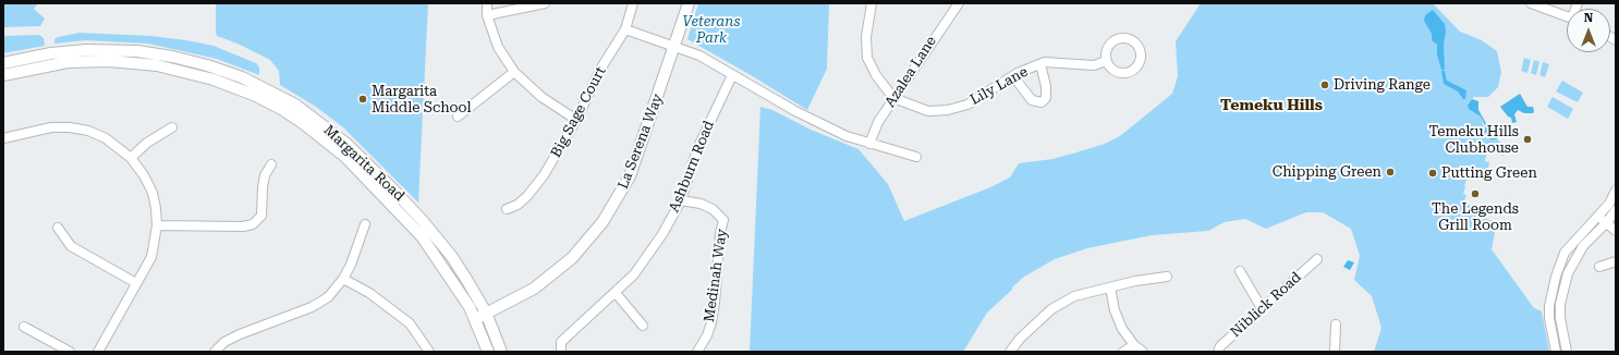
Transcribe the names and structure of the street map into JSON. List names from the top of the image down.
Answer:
{
  "streets": {
    "main road": ["La Serena Way", "Margarita Road"],
    "street": [
      "Azalea Lane",
      "Lily Lane",
      "Big Sage Court",
      "Ashburn Road",
      "Medinah Way",
      "Niblick Road"
    ]
  },
  "crossings": [
    ["Azalea Lane", "Lily Lane"],
    ["La Serena Way", "Margarita Road"],
    ["Ashburn Road", "Medinah Way"]
  ],
  "districts": ["Temeku Hills"],
  "parks": ["Veterans Park"],
  "places": [
    "Driving Range",
    "Margarita Middle School",
    "Temeku Hills Clubhouse",
    "Chipping Green",
    "Putting Green",
    "The Legends Grill Room"
  ],
  "north": "top"
}
